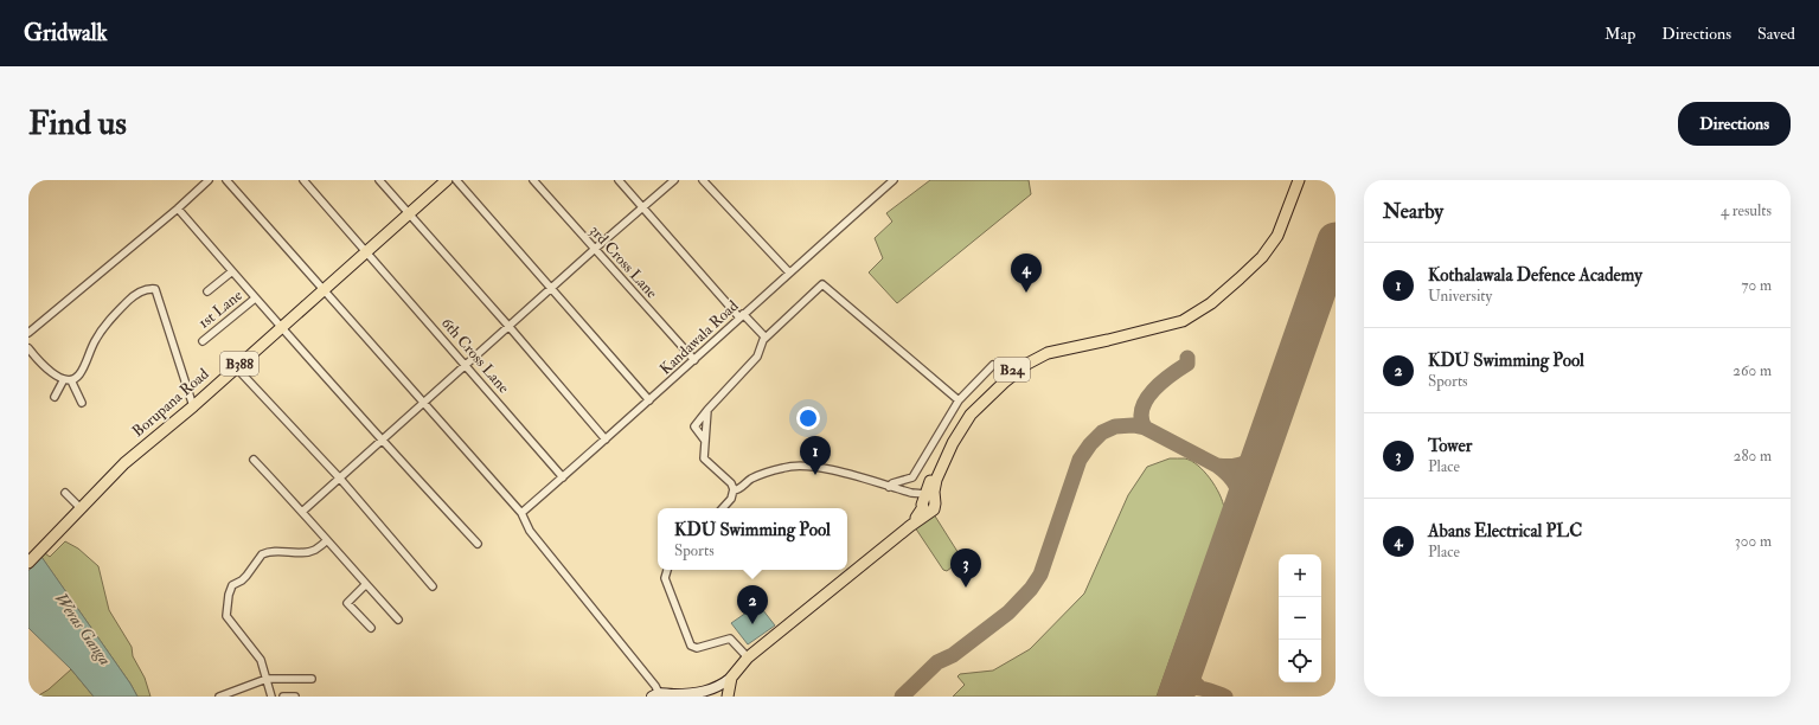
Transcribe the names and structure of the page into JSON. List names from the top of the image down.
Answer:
{
  "streets": {
    "main road": ["B388", "B24", "Borupana Road"],
    "street": [
      "3rd Cross Lane",
      "1st Lane",
      "Kandawala Road",
      "6th Cross Lane"
    ]
  },
  "crossings": [
    ["3rd Cross Lane", "Kandawala Road"],
    ["Kandawala Road", "6th Cross Lane"],
    ["6th Cross Lane", "Borupana Road"]
  ],
  "water": ["Weras Ganga"],
  "page": {
    "header": "Gridwalk",
    "nav": ["Map", "Directions", "Saved"],
    "buttons": "Directions",
    "title": "Find us",
    "heading": ["Nearby", "4 results"],
    "list": [
      {
        "mark": "1",
        "name": "Kothalawala Defence Academy",
        "note": "University",
        "value": "70 m"
      },
      {
        "mark": "2",
        "name": "KDU Swimming Pool",
        "note": "Sports",
        "value": "260 m"
      },
      {
        "mark": "3",
        "name": "Tower",
        "note": "Place",
        "value": "280 m"
      },
      {
        "mark": "4",
        "name": "Abans Electrical PLC",
        "note": "Place",
        "value": "300 m"
      }
    ],
    "pins": [
      "4",
      "1",
      "3",
      "2"
    ],
    "popup": ["KDU Swimming Pool", "Sports"],
    "map_buttons": ["+", "−"]
  }
}
